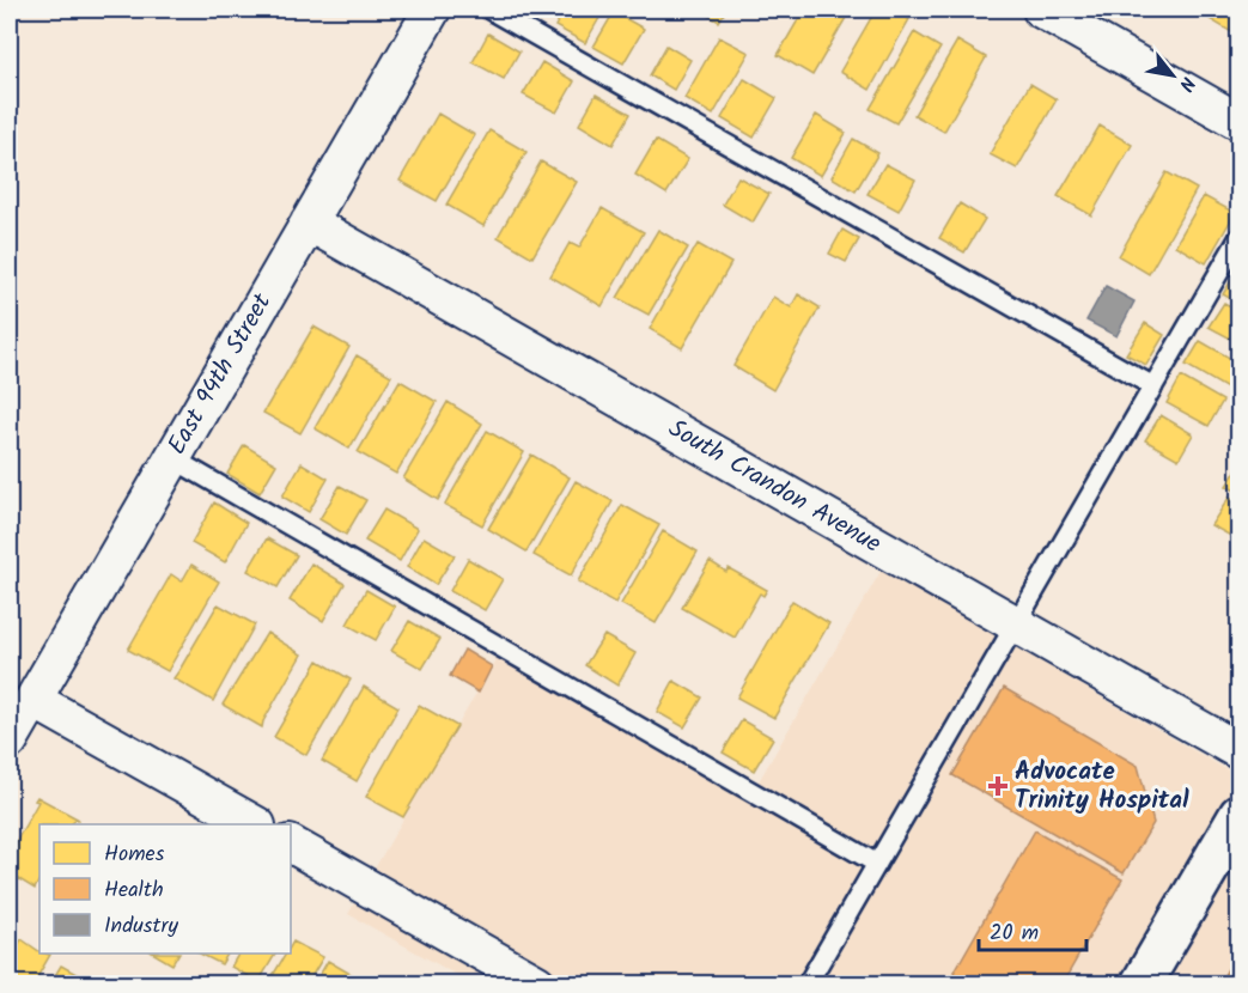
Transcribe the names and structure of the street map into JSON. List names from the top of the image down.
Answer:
{
  "streets": {
    "street": ["East 94th Street", "South Crandon Avenue"]
  },
  "crossings": [
    ["East 94th Street", "South Crandon Avenue"]
  ],
  "places": {
    "health": ["Advocate Trinity Hospital"]
  },
  "legend": ["Homes", "Health", "Industry"],
  "scale_bar": "20 m",
  "north": "bottom right"
}
